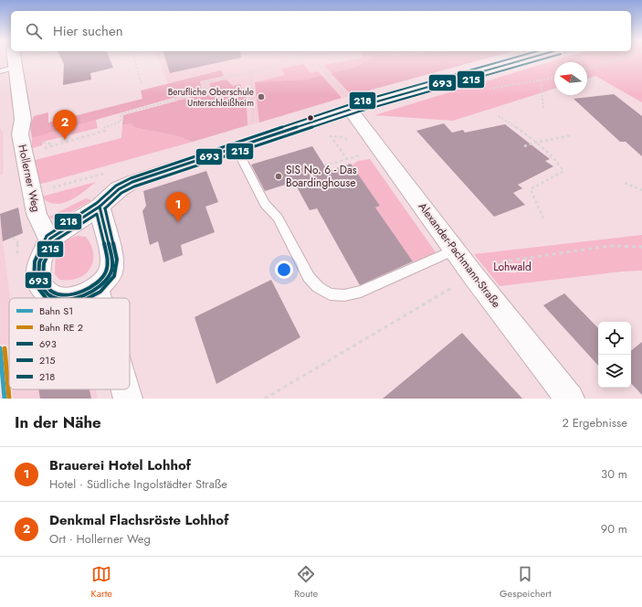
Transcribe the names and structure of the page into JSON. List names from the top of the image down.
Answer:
{
  "streets": {
    "street": ["Hollerner Weg", "Alexander-Pachmann-Straße"]
  },
  "parks": ["Lohwald"],
  "places": ["Berufliche Oberschule Unterschleißheim", "SIS No. 6 - Das Boardinghouse"],
  "lines": [
    "transit line 693",
    "transit line 215",
    "transit line 218",
    "rail line S1"
  ],
  "legend": [
    "Bahn S1",
    "Bahn RE 2",
    "693",
    "215",
    "218"
  ],
  "north": "left",
  "page": {
    "search": "Hier suchen",
    "pins": ["2", "1"],
    "heading": ["In der Nähe", "2 Ergebnisse"],
    "list": [
      {
        "mark": "1",
        "name": "Brauerei Hotel Lohhof",
        "note": "Hotel · Südliche Ingolstädter Straße",
        "value": "30 m"
      },
      {
        "mark": "2",
        "name": "Denkmal Flachsröste Lohhof",
        "note": "Ort · Hollerner Weg",
        "value": "90 m"
      }
    ],
    "nav": ["Karte", "Route", "Gespeichert"]
  }
}
